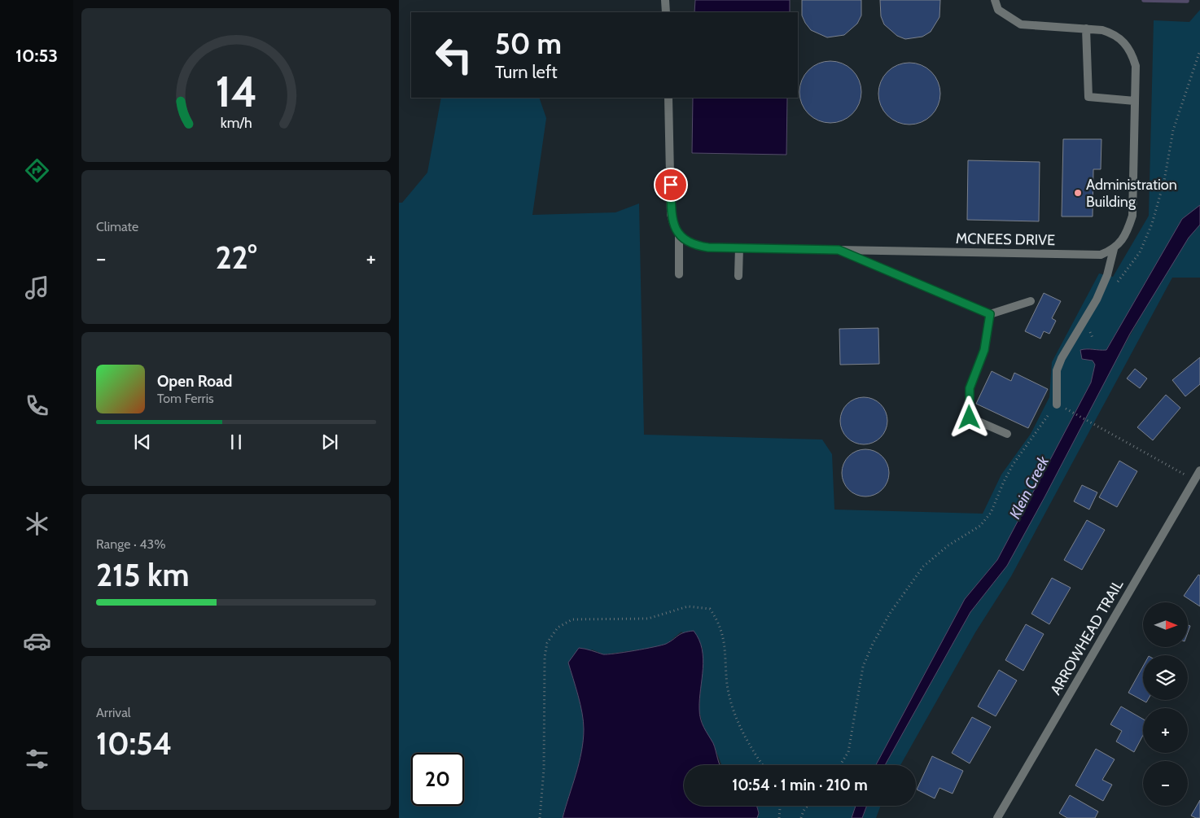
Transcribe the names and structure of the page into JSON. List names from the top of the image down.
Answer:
{
  "streets": {
    "street": ["MCNEES DRIVE", "ARROWHEAD TRAIL"]
  },
  "water": ["Klein Creek"],
  "places": ["Administration Building"],
  "north": "right",
  "page": {
    "tabs": "10:53",
    "turn": ["50 m", "Turn left"],
    "tile": [
      "Climate",
      ["Range · 43%", "215 km"],
      ["Arrival", "10:54"]
    ],
    "heat": ["−", "22°", "+"],
    "song": ["Open Road", "Tom Ferris"],
    "map_buttons": ["+", "−"],
    "limit": "20",
    "trip": "10:54 · 1 min · 210 m",
    "gauge": ["14", "km/h"]
  }
}
